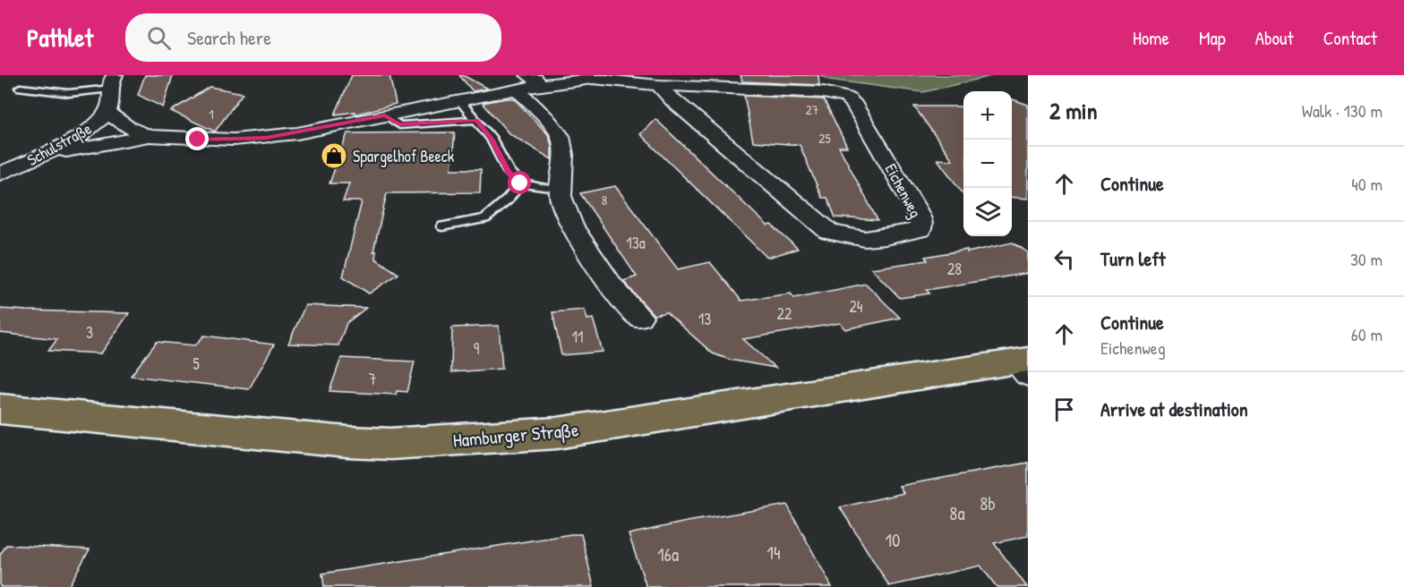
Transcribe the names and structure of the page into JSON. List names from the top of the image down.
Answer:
{
  "streets": {
    "main road": ["Hamburger Straße"],
    "street": ["Schulstraße", "Eichenweg"]
  },
  "crossings": [
    ["Schulstraße", "Eichenweg"]
  ],
  "places": {
    "shop": ["Spargelhof Beeck"]
  },
  "house_numbers": [
    "27",
    "1",
    "25",
    "8",
    "13a",
    "28",
    "24",
    "22",
    "13",
    "3",
    "11",
    "9",
    "5",
    "7",
    "8b",
    "8a",
    "10",
    "14",
    "16a"
  ],
  "page": {
    "header": "Pathlet",
    "search": "Search here",
    "nav": [
      "Home",
      "Map",
      "About",
      "Contact"
    ],
    "heading": ["2 min", "Walk · 130 m"],
    "map_buttons": ["+", "−"],
    "list": [
      ["Continue", "40 m"],
      ["Turn left", "30 m"],
      ["Continue", "Eichenweg", "60 m"],
      "Arrive at destination"
    ]
  }
}
